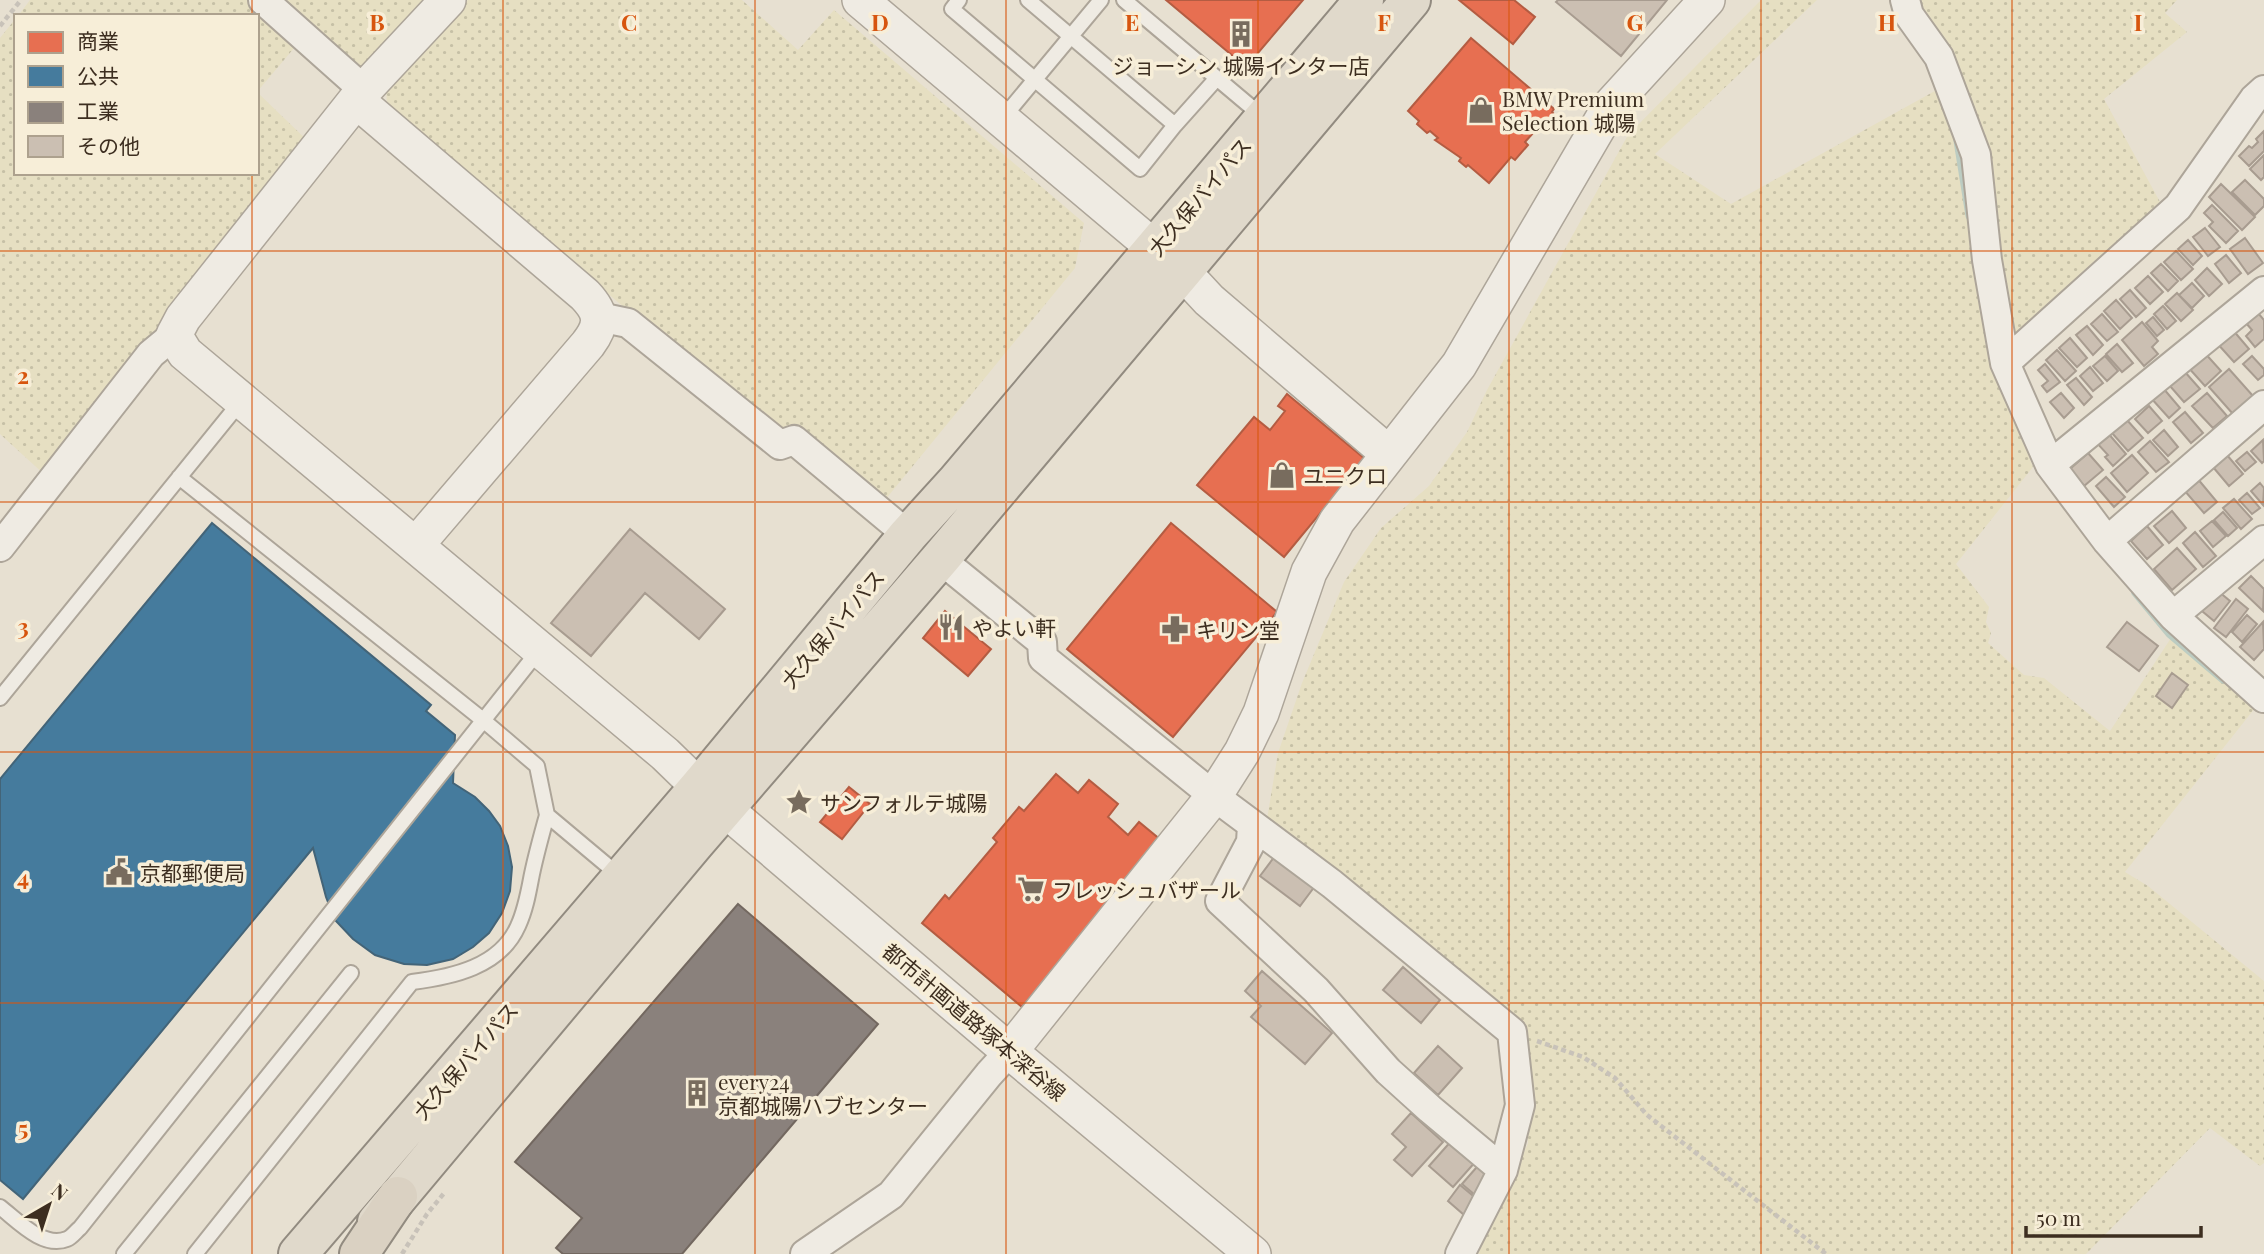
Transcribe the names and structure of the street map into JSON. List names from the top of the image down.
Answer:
{
  "streets": {
    "highway": ["大久保バイパス"],
    "street": ["都市計画道路塚本深谷線"]
  },
  "crossings": [
    ["大久保バイパス", "都市計画道路塚本深谷線"]
  ],
  "places": {
    "building": ["ジョーシン 城陽インター店", "every24 京都城陽ハブセンター"],
    "shop": ["BMW Premium Selection 城陽", "ユニクロ"],
    "restaurant": ["やよい軒"],
    "pharmacy": ["キリン堂"],
    "place": ["サンフォルテ城陽"],
    "public building": ["京都郵便局"],
    "supermarket": ["フレッシュバザール"]
  },
  "legend": [
    "商業",
    "公共",
    "工業",
    "その他"
  ],
  "scale_bar": "50 m",
  "north": "top right",
  "grid": {
    "columns": [
      "B",
      "C",
      "D",
      "E",
      "F",
      "G",
      "H",
      "I"
    ],
    "rows": [
      "2",
      "3",
      "4",
      "5"
    ]
  }
}
